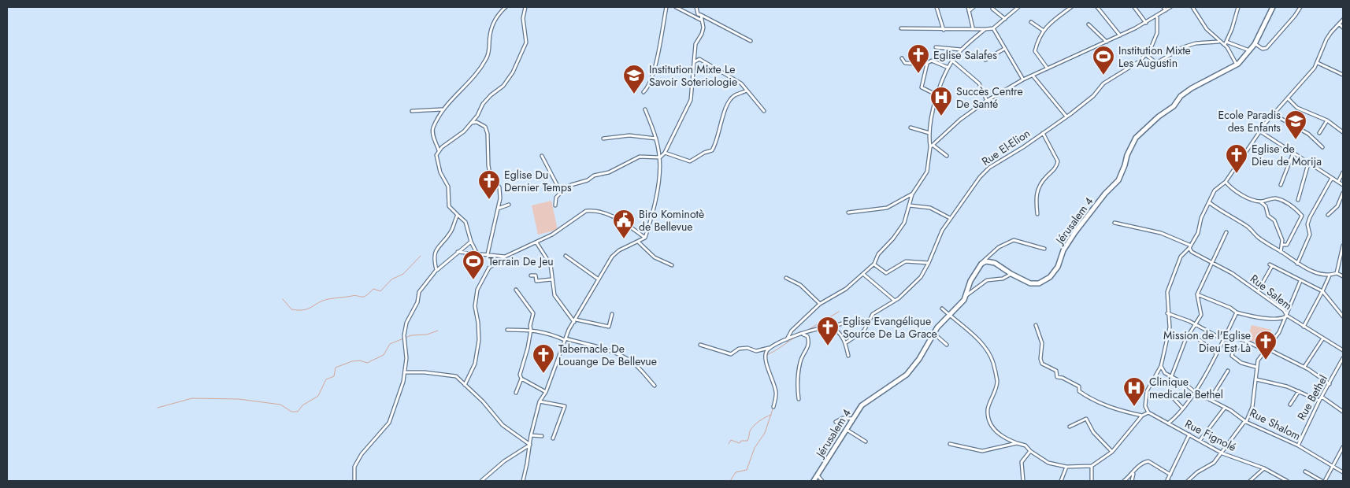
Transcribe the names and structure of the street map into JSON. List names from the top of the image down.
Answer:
{
  "streets": {
    "street": [
      "Rue El-Elion",
      "Jérusalem 4",
      "Rue Salem",
      "Rue Bethel",
      "Rue Shalom",
      "Rue Fignolé"
    ]
  },
  "crossings": [
    ["Rue Bethel", "Rue Shalom"]
  ],
  "places": {
    "church": [
      "Eglise Salafes",
      "Eglise de Dieu de Morija",
      "Eglise Du Dernier Temps",
      "Eglise Evangélique Source De La Grace",
      "Mission de l'Eglise Dieu Est Là",
      "Tabernacle De Louange De Bellevue"
    ],
    "sports": ["Institution Mixte Les Augustin", "Terrain De Jeu"],
    "school or university": ["Institution Mixte Le Savoir Soteriologie", "Ecole Paradis des Enfants"],
    "hospital": ["Succès Centre De Santé", "Clinique medicale Bethel"],
    "public building": ["Biro Kominotè de Bellevue"]
  }
}
